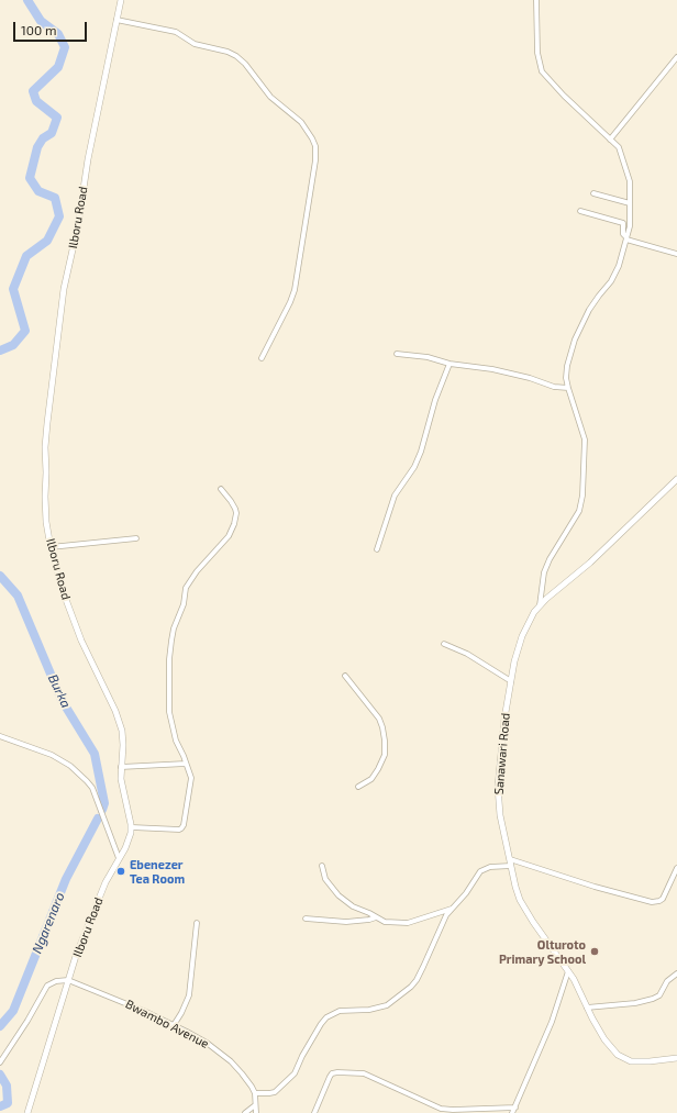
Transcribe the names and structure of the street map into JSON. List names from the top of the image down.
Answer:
{
  "streets": {
    "street": ["Ilboru Road", "Sanawari Road", "Bwambo Avenue"]
  },
  "crossings": [
    ["Ilboru Road", "Bwambo Avenue"]
  ],
  "water": ["Burka", "Ngarenaro"],
  "places": ["Ebenezer Tea Room", "Olturoto Primary School"],
  "scale_bar": "100 m"
}
